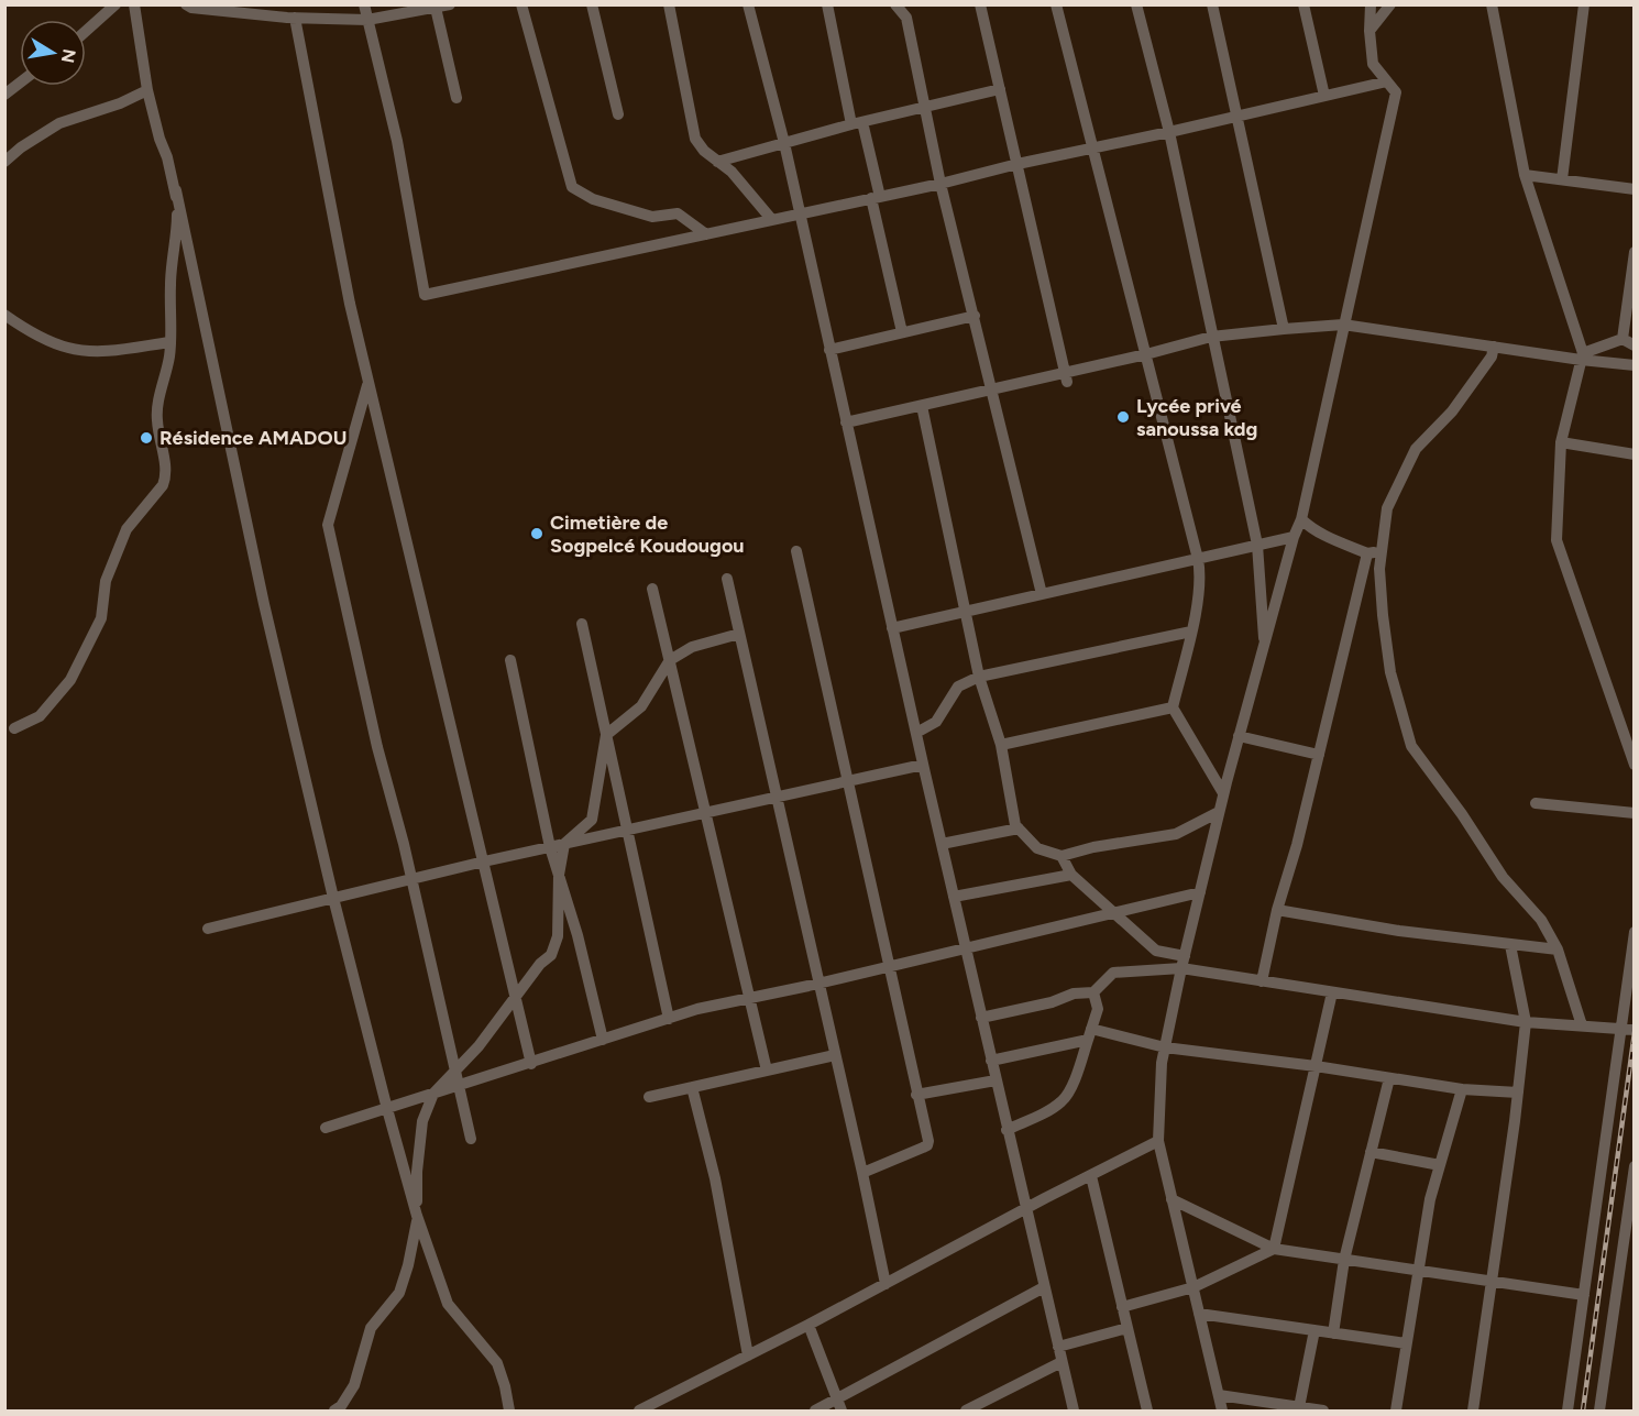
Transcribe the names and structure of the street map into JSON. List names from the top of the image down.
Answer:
{
  "places": ["Lycée privé sanoussa kdg", "Résidence AMADOU", "Cimetière de Sogpelcé Koudougou"],
  "north": "right"
}
